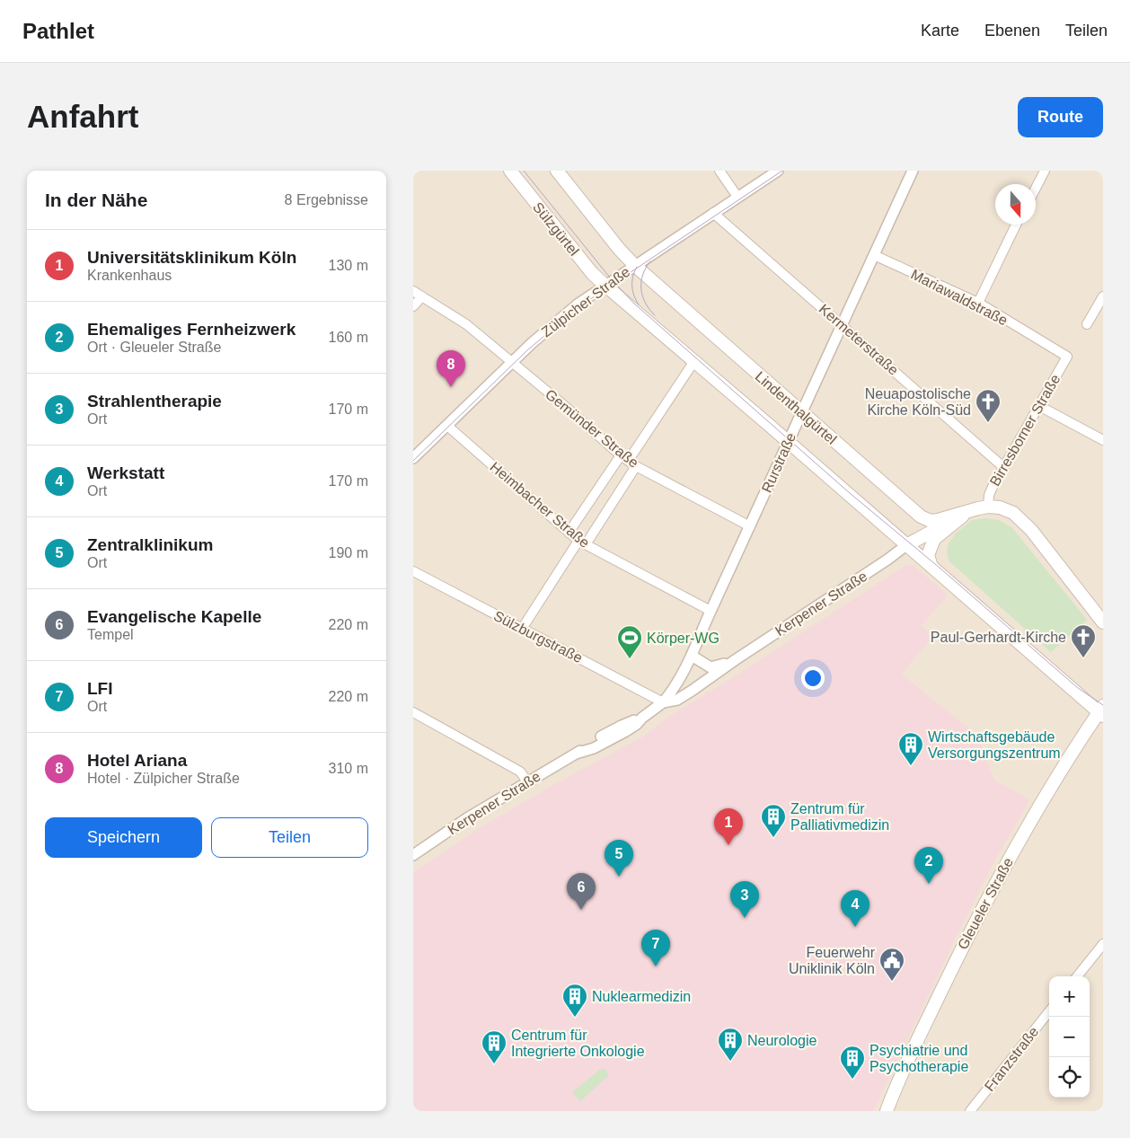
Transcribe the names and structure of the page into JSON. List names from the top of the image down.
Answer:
{
  "streets": {
    "main road": ["Sülzgürtel", "Lindenthalgürtel", "Gleueler Straße"],
    "street": [
      "Mariawaldstraße",
      "Zülpicher Straße",
      "Kermeterstraße",
      "Gemünder Straße",
      "Birresborner Straße",
      "Rurstraße",
      "Heimbacher Straße",
      "Kerpener Straße",
      "Sülzburgstraße",
      "Franzstraße"
    ]
  },
  "crossings": [
    ["Sülzgürtel", "Zülpicher Straße"],
    ["Sülzgürtel", "Lindenthalgürtel"],
    ["Mariawaldstraße", "Birresborner Straße"],
    ["Mariawaldstraße", "Rurstraße"],
    ["Zülpicher Straße", "Kermeterstraße"],
    ["Zülpicher Straße", "Lindenthalgürtel"],
    ["Zülpicher Straße", "Gemünder Straße"],
    ["Zülpicher Straße", "Heimbacher Straße"],
    ["Kermeterstraße", "Birresborner Straße"],
    ["Kermeterstraße", "Rurstraße"],
    ["Lindenthalgürtel", "Birresborner Straße"],
    ["Lindenthalgürtel", "Rurstraße"],
    ["Lindenthalgürtel", "Kerpener Straße"],
    ["Lindenthalgürtel", "Gleueler Straße"],
    ["Gemünder Straße", "Rurstraße"],
    ["Rurstraße", "Heimbacher Straße"],
    ["Rurstraße", "Kerpener Straße"],
    ["Rurstraße", "Sülzburgstraße"],
    ["Kerpener Straße", "Sülzburgstraße"]
  ],
  "places": {
    "church": ["Neuapostolische Kirche Köln-Süd", "Paul-Gerhardt-Kirche"],
    "sports": ["Körper-WG"],
    "building": [
      "Wirtschaftsgebäude Versorgungszentrum",
      "Zentrum für Palliativmedizin",
      "Nuklearmedizin",
      "Neurologie",
      "Centrum für Integrierte Onkologie",
      "Psychiatrie und Psychotherapie"
    ],
    "public building": ["Feuerwehr Uniklinik Köln"]
  },
  "north": "bottom",
  "page": {
    "header": "Pathlet",
    "nav": ["Karte", "Ebenen", "Teilen"],
    "buttons": [
      "Route",
      ["Speichern", "Teilen"]
    ],
    "title": "Anfahrt",
    "heading": ["In der Nähe", "8 Ergebnisse"],
    "list": [
      {
        "mark": "1",
        "name": "Universitätsklinikum Köln",
        "note": "Krankenhaus",
        "value": "130 m"
      },
      {
        "mark": "2",
        "name": "Ehemaliges Fernheizwerk",
        "note": "Ort · Gleueler Straße",
        "value": "160 m"
      },
      {
        "mark": "3",
        "name": "Strahlentherapie",
        "note": "Ort",
        "value": "170 m"
      },
      {
        "mark": "4",
        "name": "Werkstatt",
        "note": "Ort",
        "value": "170 m"
      },
      {
        "mark": "5",
        "name": "Zentralklinikum",
        "note": "Ort",
        "value": "190 m"
      },
      {
        "mark": "6",
        "name": "Evangelische Kapelle",
        "note": "Tempel",
        "value": "220 m"
      },
      {
        "mark": "7",
        "name": "LFI",
        "note": "Ort",
        "value": "220 m"
      },
      {
        "mark": "8",
        "name": "Hotel Ariana",
        "note": "Hotel · Zülpicher Straße",
        "value": "310 m"
      }
    ],
    "pins": [
      "8",
      "1",
      "5",
      "2",
      "6",
      "3",
      "4",
      "7"
    ],
    "map_buttons": ["+", "−"]
  }
}
